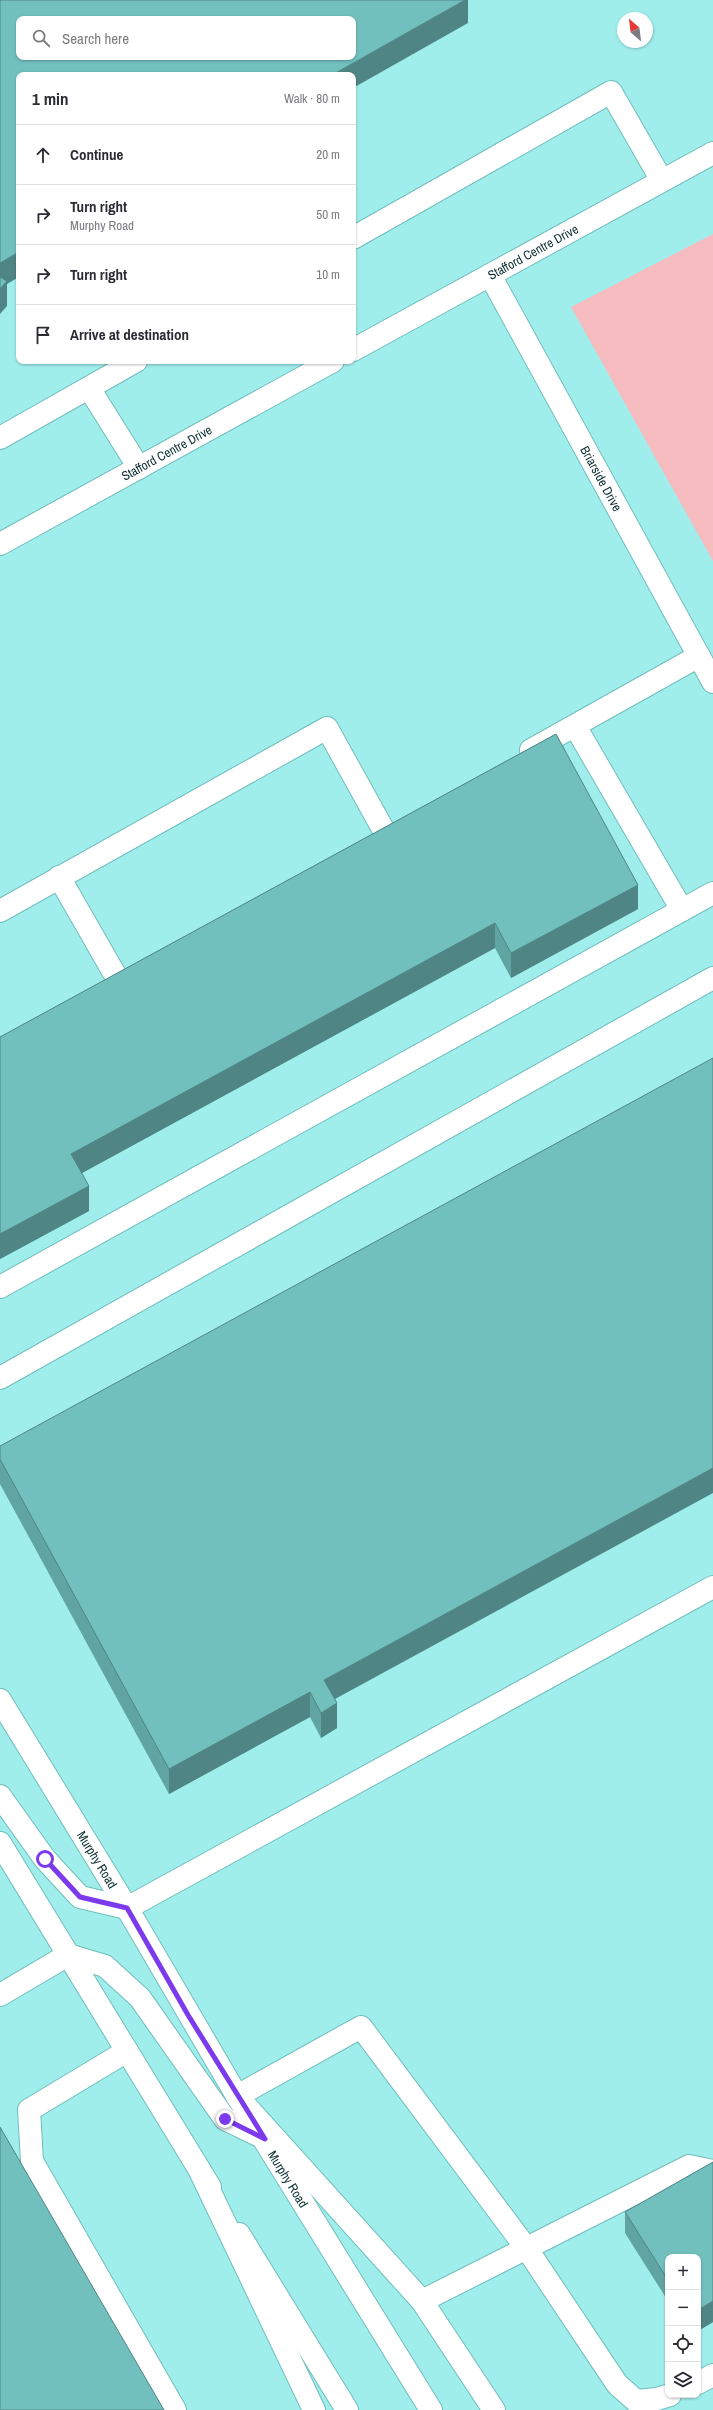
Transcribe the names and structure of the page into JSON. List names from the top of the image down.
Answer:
{
  "streets": {
    "main road": ["Stafford Centre Drive", "Briarside Drive", "Murphy Road"]
  },
  "crossings": [
    ["Stafford Centre Drive", "Briarside Drive"]
  ],
  "north": "top left",
  "page": {
    "search": "Search here",
    "heading": ["1 min", "Walk · 80 m"],
    "list": [
      ["Continue", "20 m"],
      ["Turn right", "Murphy Road", "50 m"],
      ["Turn right", "10 m"],
      "Arrive at destination"
    ],
    "map_buttons": ["+", "−"]
  }
}
